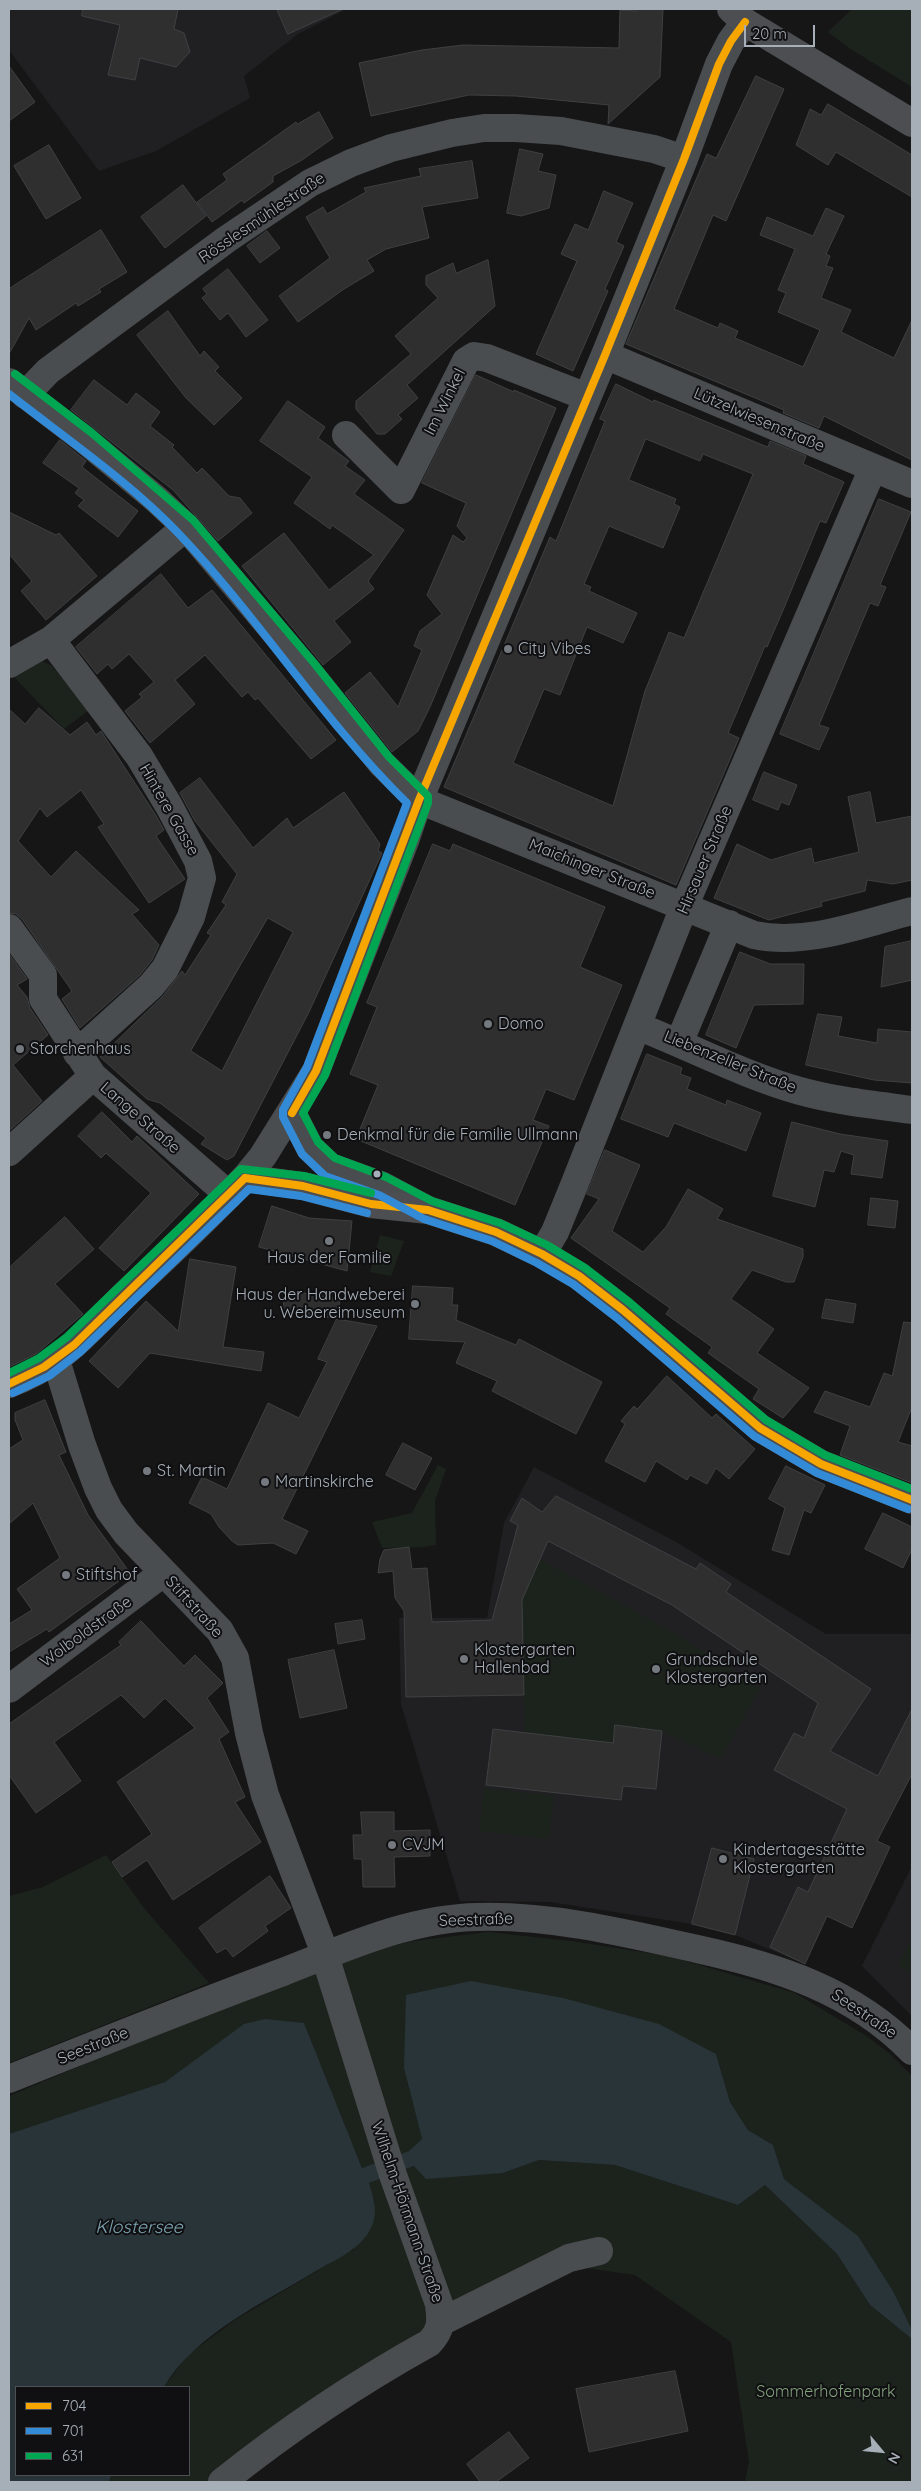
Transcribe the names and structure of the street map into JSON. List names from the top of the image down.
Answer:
{
  "streets": {
    "street": [
      "Rösslesmühlestraße",
      "Im Winkel",
      "Lützelwiesenstraße",
      "Hintere Gasse",
      "Hirsauer Straße",
      "Maichinger Straße",
      "Liebenzeller Straße",
      "Lange Straße",
      "Stiftstraße",
      "Wolboldstraße",
      "Seestraße",
      "Wilhelm-Hörmann-Straße"
    ]
  },
  "crossings": [
    ["Lützelwiesenstraße", "Hirsauer Straße"],
    ["Hirsauer Straße", "Maichinger Straße"],
    ["Hirsauer Straße", "Liebenzeller Straße"],
    ["Stiftstraße", "Wolboldstraße"],
    ["Stiftstraße", "Seestraße"],
    ["Stiftstraße", "Wilhelm-Hörmann-Straße"],
    ["Seestraße", "Wilhelm-Hörmann-Straße"]
  ],
  "water": ["Klostersee"],
  "parks": ["Sommerhofenpark"],
  "places": [
    "City Vibes",
    "Domo",
    "Storchenhaus",
    "Denkmal für die Familie Ullmann",
    "Haus der Familie",
    "Haus der Handweberei u. Webereimuseum",
    "St. Martin",
    "Martinskirche",
    "Stiftshof",
    "Klostergarten Hallenbad",
    "Grundschule Klostergarten",
    "CVJM",
    "Kindertagesstätte Klostergarten"
  ],
  "lines": ["transit line 704", "transit line 631", "transit line 701"],
  "legend": ["704", "701", "631"],
  "scale_bar": "20 m",
  "north": "bottom right"
}
